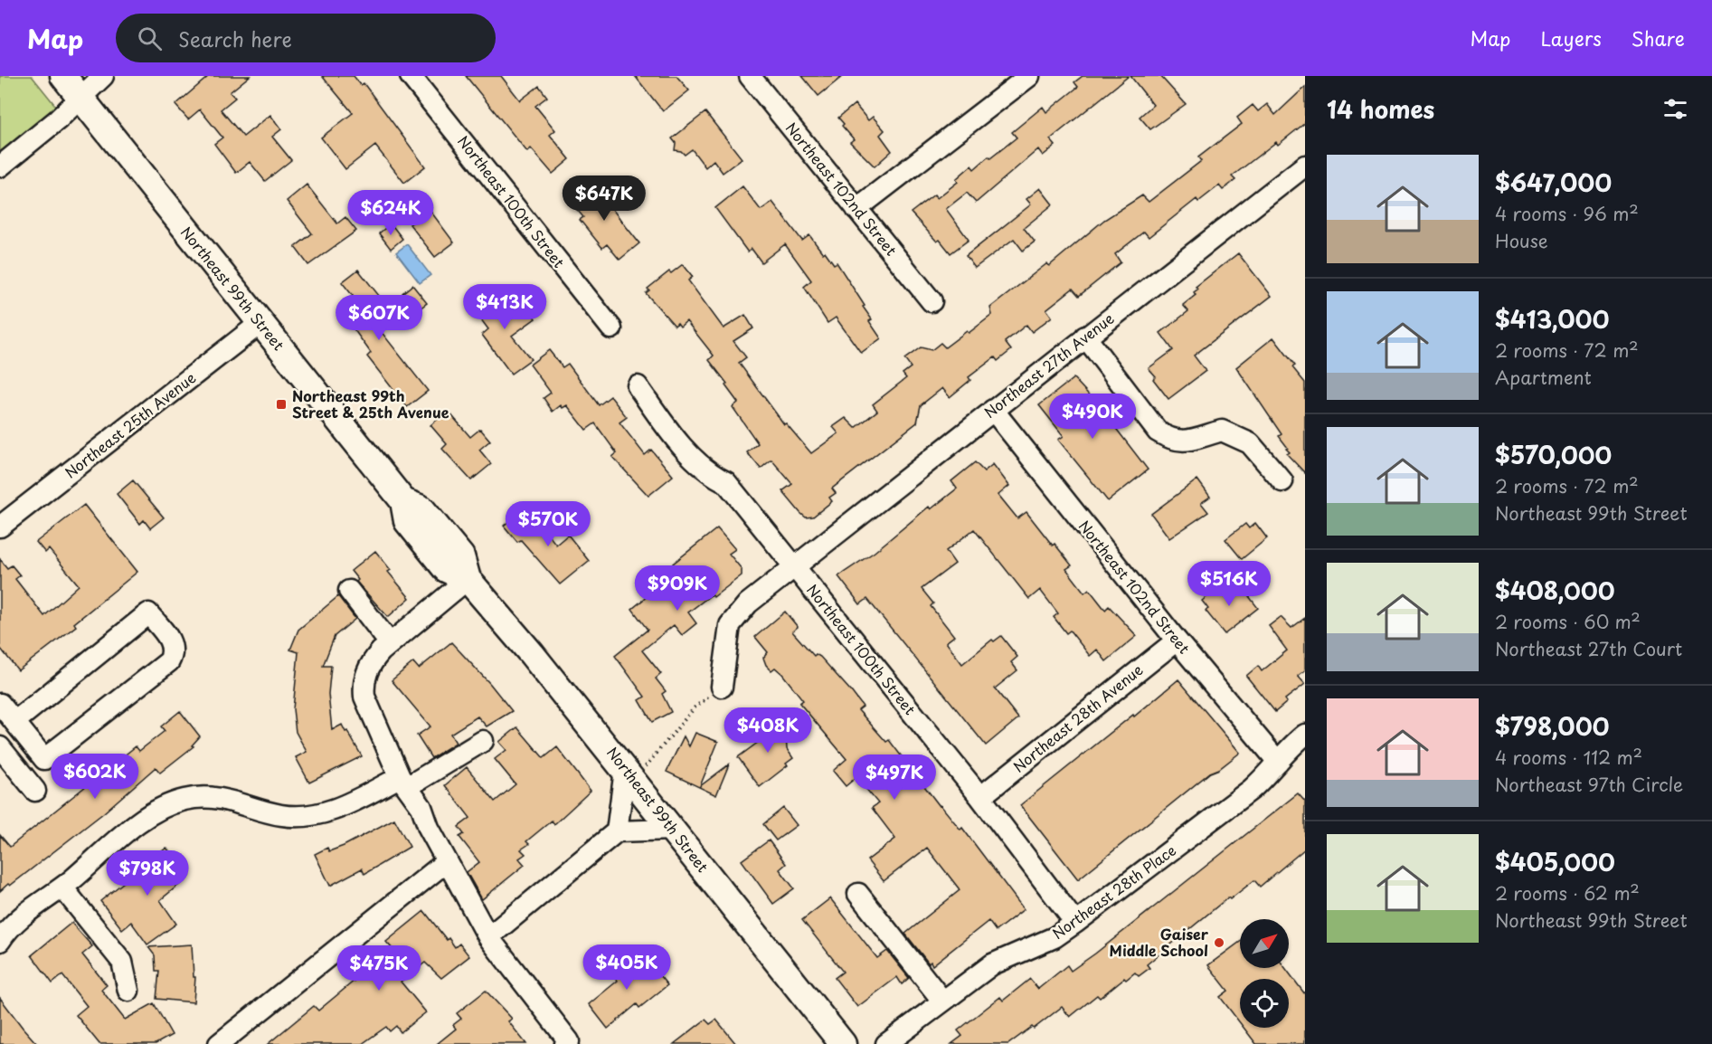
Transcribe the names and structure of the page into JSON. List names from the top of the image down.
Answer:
{
  "streets": {
    "main road": ["Northeast 99th Street"],
    "street": [
      "Northeast 102nd Street",
      "Northeast 100th Street",
      "Northeast 27th Avenue",
      "Northeast 25th Avenue",
      "Northeast 28th Avenue",
      "Northeast 28th Place"
    ]
  },
  "crossings": [
    ["Northeast 102nd Street", "Northeast 27th Avenue"],
    ["Northeast 102nd Street", "Northeast 28th Avenue"],
    ["Northeast 102nd Street", "Northeast 28th Place"],
    ["Northeast 100th Street", "Northeast 27th Avenue"],
    ["Northeast 100th Street", "Northeast 28th Avenue"],
    ["Northeast 100th Street", "Northeast 28th Place"],
    ["Northeast 99th Street", "Northeast 25th Avenue"]
  ],
  "places": {
    "transit": ["Northeast 99th Street & 25th Avenue"],
    "other": ["Gaiser Middle School"]
  },
  "north": "top right",
  "page": {
    "header": "Map",
    "search": "Search here",
    "nav": ["Map", "Layers", "Share"],
    "heading": "14 homes",
    "list": [
      {
        "name": "$647,000",
        "note": "4 rooms · 96 m² · House"
      },
      {
        "name": "$413,000",
        "note": "2 rooms · 72 m² · Apartment"
      },
      {
        "name": "$570,000",
        "note": "2 rooms · 72 m² · Northeast 99th Street"
      },
      {
        "name": "$408,000",
        "note": "2 rooms · 60 m² · Northeast 27th Court"
      },
      {
        "name": "$798,000",
        "note": "4 rooms · 112 m² · Northeast 97th Circle"
      },
      {
        "name": "$405,000",
        "note": "2 rooms · 62 m² · Northeast 99th Street"
      }
    ],
    "price": [
      "$647K",
      "$624K",
      "$413K",
      "$607K",
      "$490K",
      "$570K",
      "$516K",
      "$909K",
      "$408K",
      "$602K",
      "$497K",
      "$798K",
      "$405K",
      "$475K"
    ]
  }
}
